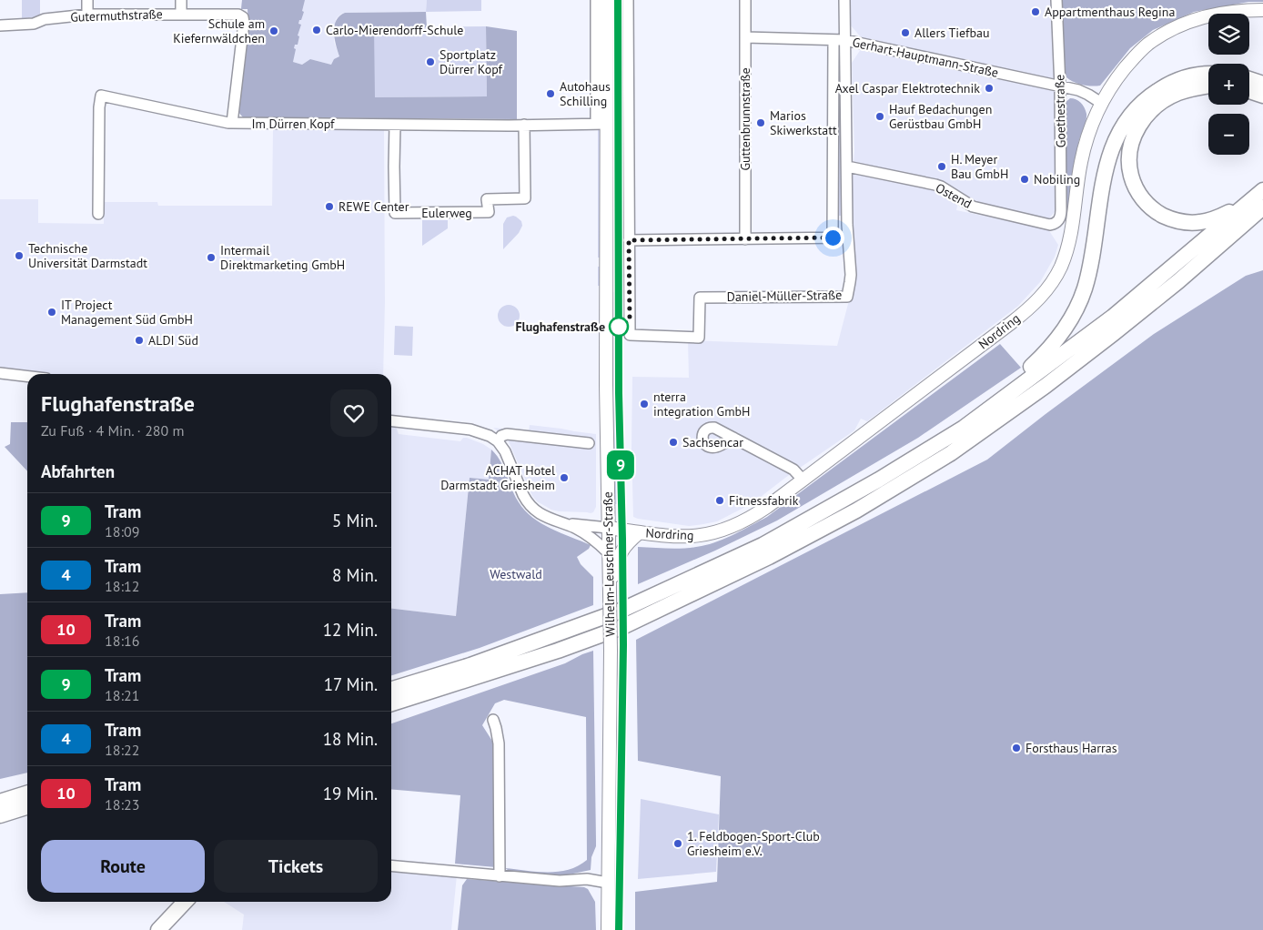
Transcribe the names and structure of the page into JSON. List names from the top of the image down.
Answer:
{
  "streets": {
    "main road": ["Nordring", "Wilhelm-Leuschner-Straße"],
    "street": [
      "Gutermuthstraße",
      "Gerhart-Hauptmann-Straße",
      "Goethestraße",
      "Guttenbrunnstraße",
      "Im Dürren Kopf",
      "Ostend",
      "Eulerweg",
      "Daniel-Müller-Straße"
    ]
  },
  "crossings": [
    ["Gutermuthstraße", "Im Dürren Kopf"],
    ["Gerhart-Hauptmann-Straße", "Goethestraße"],
    ["Gerhart-Hauptmann-Straße", "Guttenbrunnstraße"],
    ["Gerhart-Hauptmann-Straße", "Daniel-Müller-Straße"],
    ["Gerhart-Hauptmann-Straße", "Nordring"],
    ["Goethestraße", "Ostend"],
    ["Im Dürren Kopf", "Eulerweg"],
    ["Im Dürren Kopf", "Wilhelm-Leuschner-Straße"],
    ["Ostend", "Daniel-Müller-Straße"],
    ["Nordring", "Wilhelm-Leuschner-Straße"]
  ],
  "parks": ["Westwald"],
  "places": [
    "Appartmenthaus Regina",
    "Carlo-Mierendorff-Schule",
    "Schule am Kiefernwäldchen",
    "Allers Tiefbau",
    "Sportplatz Dürrer Kopf",
    "Axel Caspar Elektrotechnik",
    "Autohaus Schilling",
    "Hauf Bedachungen Gerüstbau GmbH",
    "Marios Skiwerkstatt",
    "H. Meyer Bau GmbH",
    "Nobiling",
    "REWE Center",
    "Technische Universität Darmstadt",
    "Intermail Direktmarketing GmbH",
    "IT Project Management Süd GmbH",
    "Flughafenstraße",
    "ALDI Süd",
    "nterra integration GmbH",
    "Sachsencar",
    "ACHAT Hotel Darmstadt Griesheim",
    "Fitnessfabrik",
    "Forsthaus Harras",
    "1. Feldbogen-Sport-Club Griesheim e.V."
  ],
  "lines": ["tram line 9"],
  "page": {
    "on_map": "9",
    "map_buttons": ["+", "−"],
    "heading": [
      ["Flughafenstraße", "Zu Fuß · 4 Min. · 280 m"],
      "Abfahrten"
    ],
    "list": [
      {
        "mark": "9",
        "name": "Tram",
        "note": "18:09",
        "value": "5 Min."
      },
      {
        "mark": "4",
        "name": "Tram",
        "note": "18:12",
        "value": "8 Min."
      },
      {
        "mark": "10",
        "name": "Tram",
        "note": "18:16",
        "value": "12 Min."
      },
      {
        "mark": "9",
        "name": "Tram",
        "note": "18:21",
        "value": "17 Min."
      },
      {
        "mark": "4",
        "name": "Tram",
        "note": "18:22",
        "value": "18 Min."
      },
      {
        "mark": "10",
        "name": "Tram",
        "note": "18:23",
        "value": "19 Min."
      }
    ],
    "buttons": ["Route", "Tickets"]
  }
}
